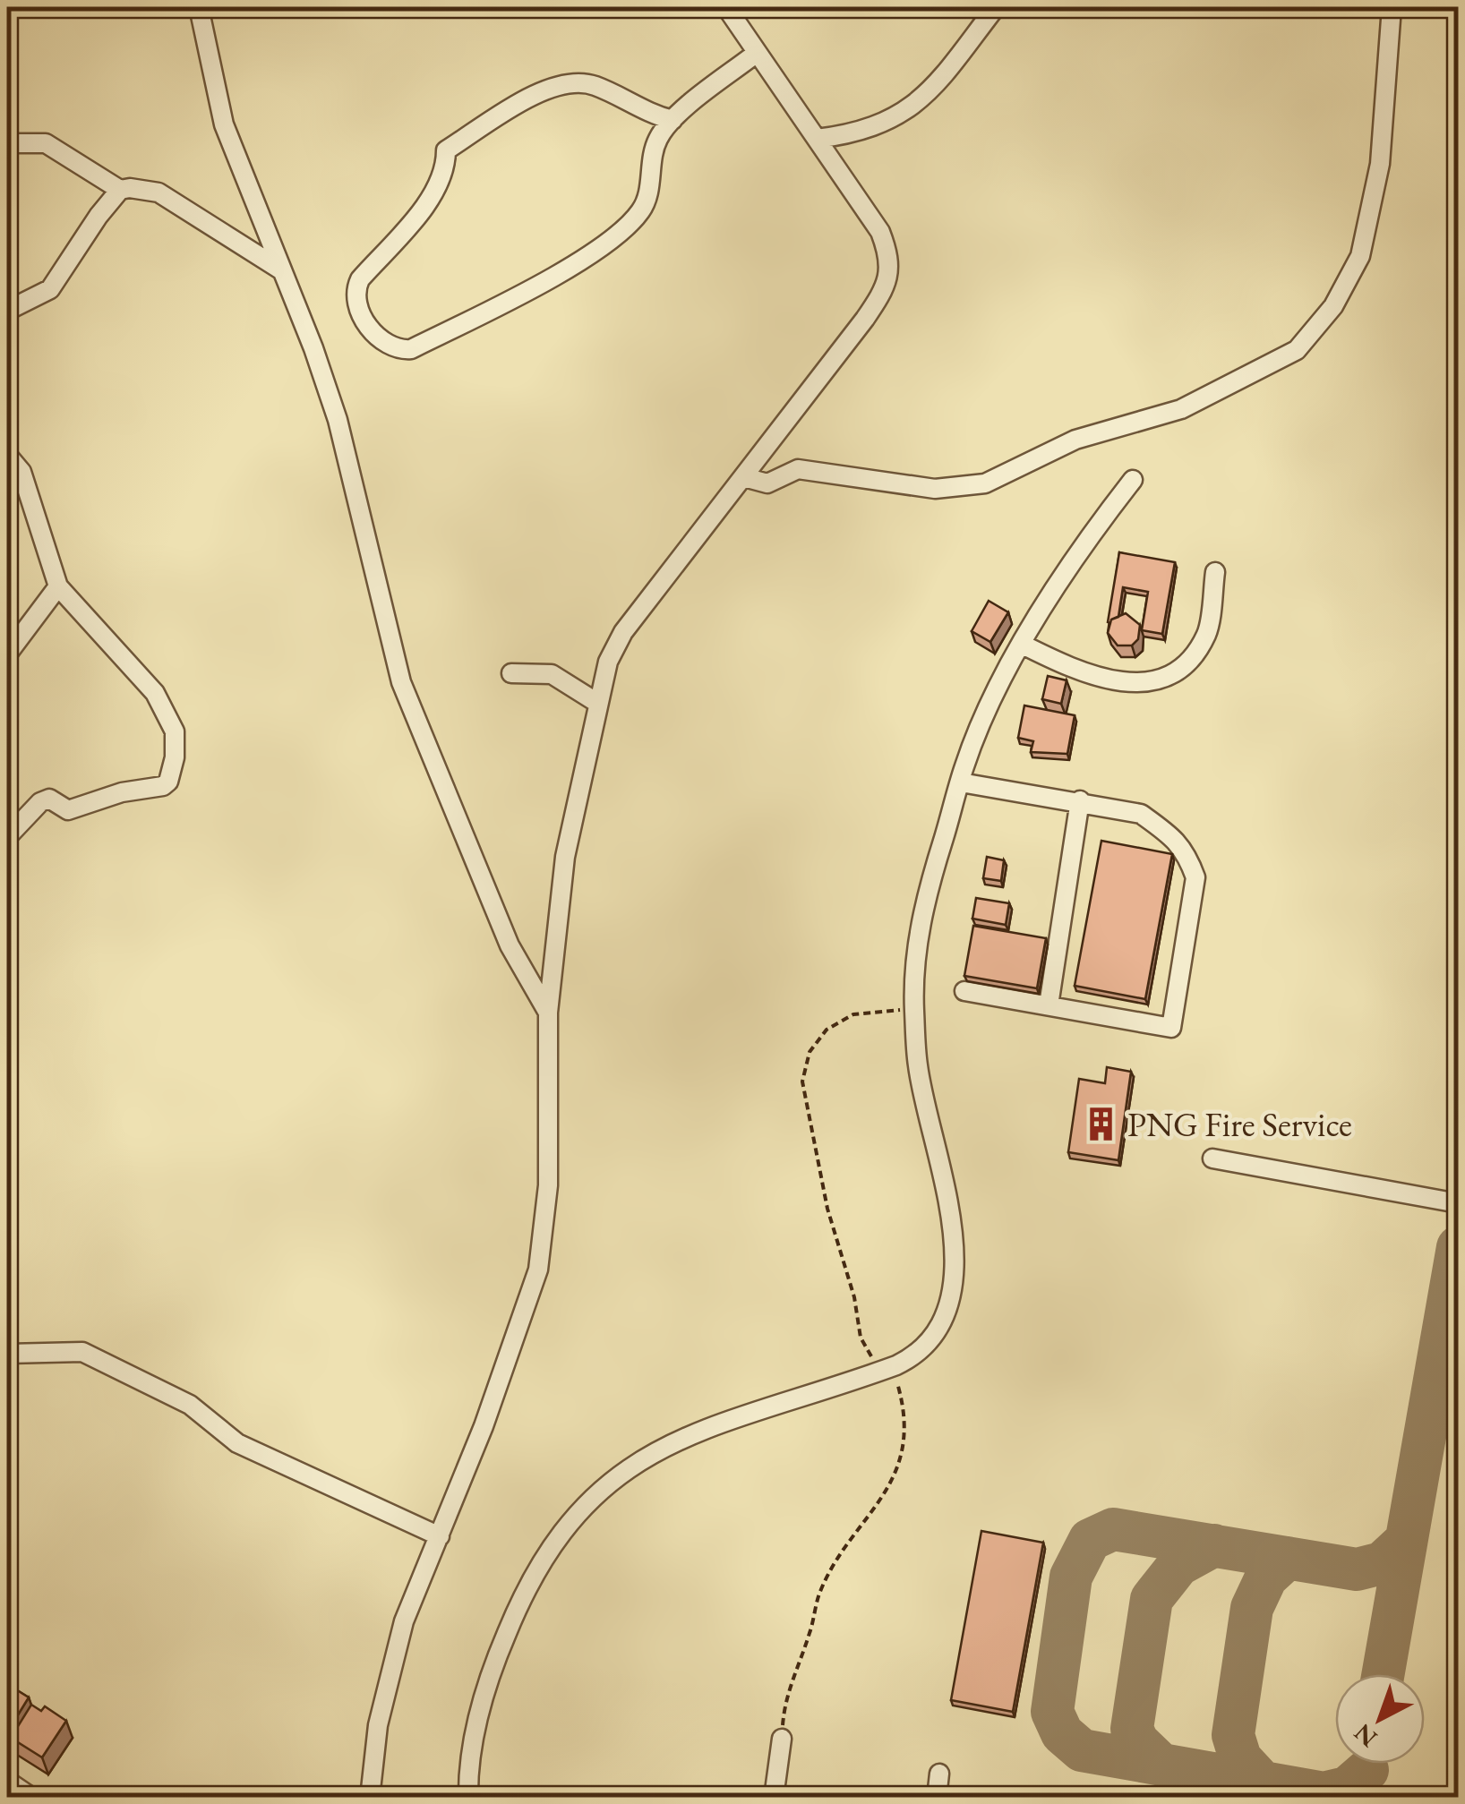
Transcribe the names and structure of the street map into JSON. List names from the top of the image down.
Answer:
{
  "places": {
    "building": ["PNG Fire Service"]
  },
  "north": "bottom left"
}
